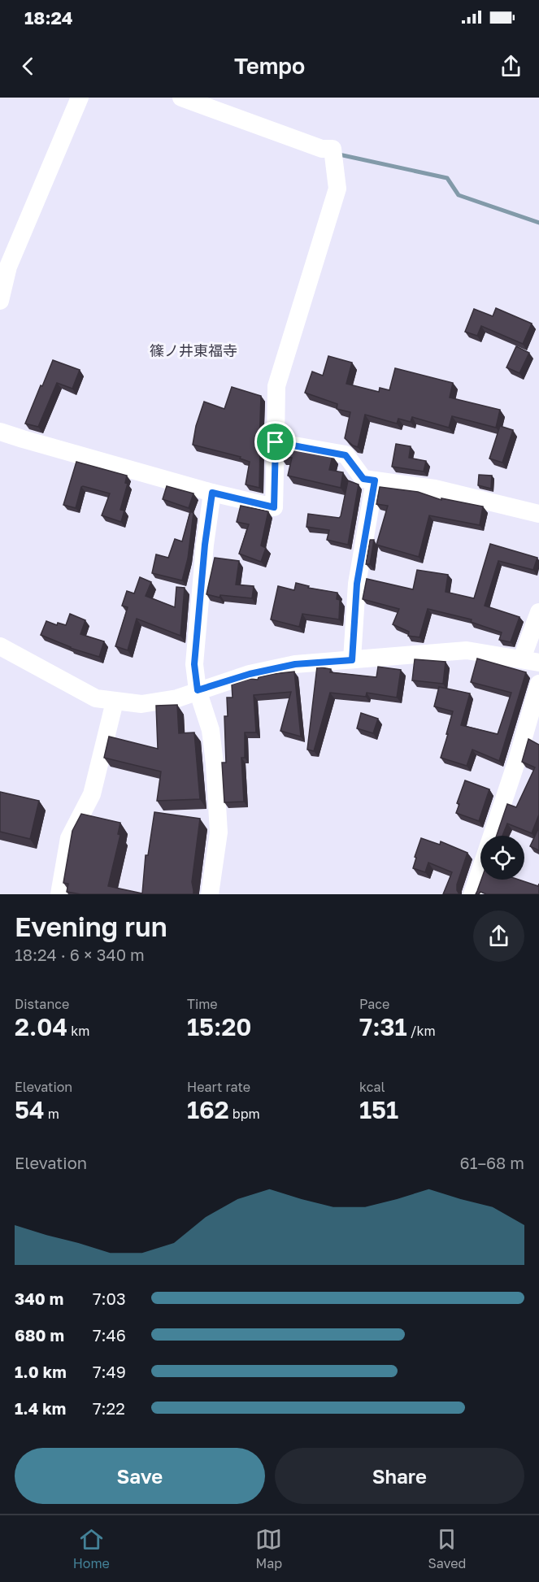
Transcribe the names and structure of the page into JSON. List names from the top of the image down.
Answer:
{
  "districts": ["篠ノ井東福寺"],
  "page": {
    "status": "18:24",
    "header": "Tempo",
    "heading": ["Evening run", "18:24 · 6 × 340 m"],
    "stats": [
      ["Distance", "2.04 km"],
      ["Time", "15:20"],
      ["Pace", "7:31 /km"],
      ["Elevation", "54 m"],
      ["Heart rate", "162 bpm"],
      ["kcal", "151"]
    ],
    "chart": ["Elevation", "61–68 m"],
    "list": [
      {
        "name": "340 m",
        "note": "7:03"
      },
      {
        "name": "680 m",
        "note": "7:46"
      },
      {
        "name": "1.0 km",
        "note": "7:49"
      },
      {
        "name": "1.4 km",
        "note": "7:22"
      }
    ],
    "buttons": ["Save", "Share"],
    "tabs": ["Home", "Map", "Saved"]
  }
}
